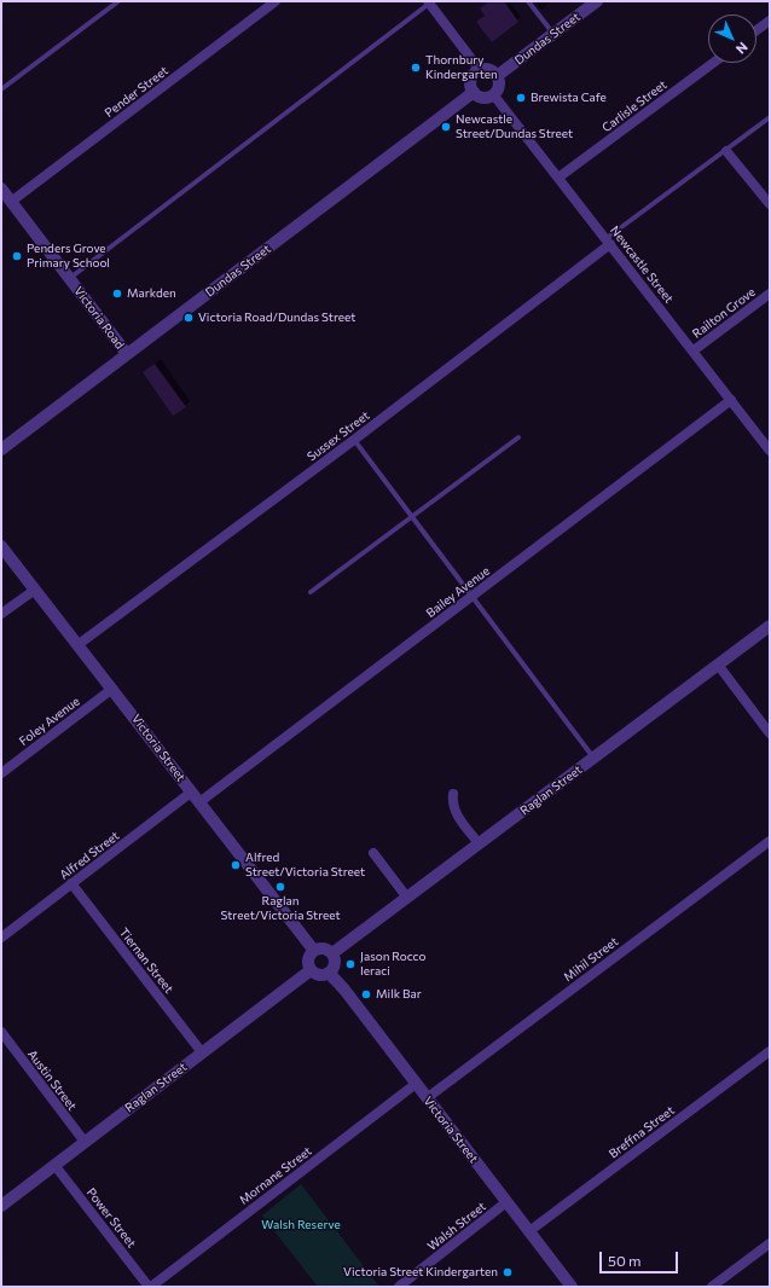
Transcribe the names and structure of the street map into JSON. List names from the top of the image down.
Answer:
{
  "streets": {
    "street": [
      "Dundas Street",
      "Pender Street",
      "Carlisle Street",
      "Newcastle Street",
      "Railton Grove",
      "Victoria Road",
      "Sussex Street",
      "Bailey Avenue",
      "Foley Avenue",
      "Victoria Street",
      "Raglan Street",
      "Alfred Street",
      "Mihil Street",
      "Tiernan Street",
      "Austin Street",
      "Breffna Street",
      "Mornane Street",
      "Power Street",
      "Walsh Street"
    ]
  },
  "crossings": [
    ["Dundas Street", "Newcastle Street"],
    ["Dundas Street", "Victoria Road"],
    ["Pender Street", "Victoria Road"],
    ["Carlisle Street", "Newcastle Street"],
    ["Newcastle Street", "Railton Grove"],
    ["Newcastle Street", "Sussex Street"],
    ["Newcastle Street", "Bailey Avenue"],
    ["Sussex Street", "Victoria Street"],
    ["Bailey Avenue", "Victoria Street"],
    ["Bailey Avenue", "Alfred Street"],
    ["Foley Avenue", "Victoria Street"],
    ["Victoria Street", "Raglan Street"],
    ["Victoria Street", "Alfred Street"],
    ["Victoria Street", "Mihil Street"],
    ["Victoria Street", "Breffna Street"],
    ["Victoria Street", "Mornane Street"],
    ["Victoria Street", "Walsh Street"],
    ["Raglan Street", "Tiernan Street"],
    ["Raglan Street", "Austin Street"],
    ["Raglan Street", "Power Street"],
    ["Alfred Street", "Tiernan Street"],
    ["Mornane Street", "Power Street"]
  ],
  "parks": ["Walsh Reserve"],
  "places": [
    "Thornbury Kindergarten",
    "Brewista Cafe",
    "Newcastle Street/Dundas Street",
    "Penders Grove Primary School",
    "Markden",
    "Victoria Road/Dundas Street",
    "Alfred Street/Victoria Street",
    "Raglan Street/Victoria Street",
    "Jason Rocco Ieraci",
    "Milk Bar",
    "Victoria Street Kindergarten"
  ],
  "scale_bar": "50 m",
  "north": "bottom right"
}
